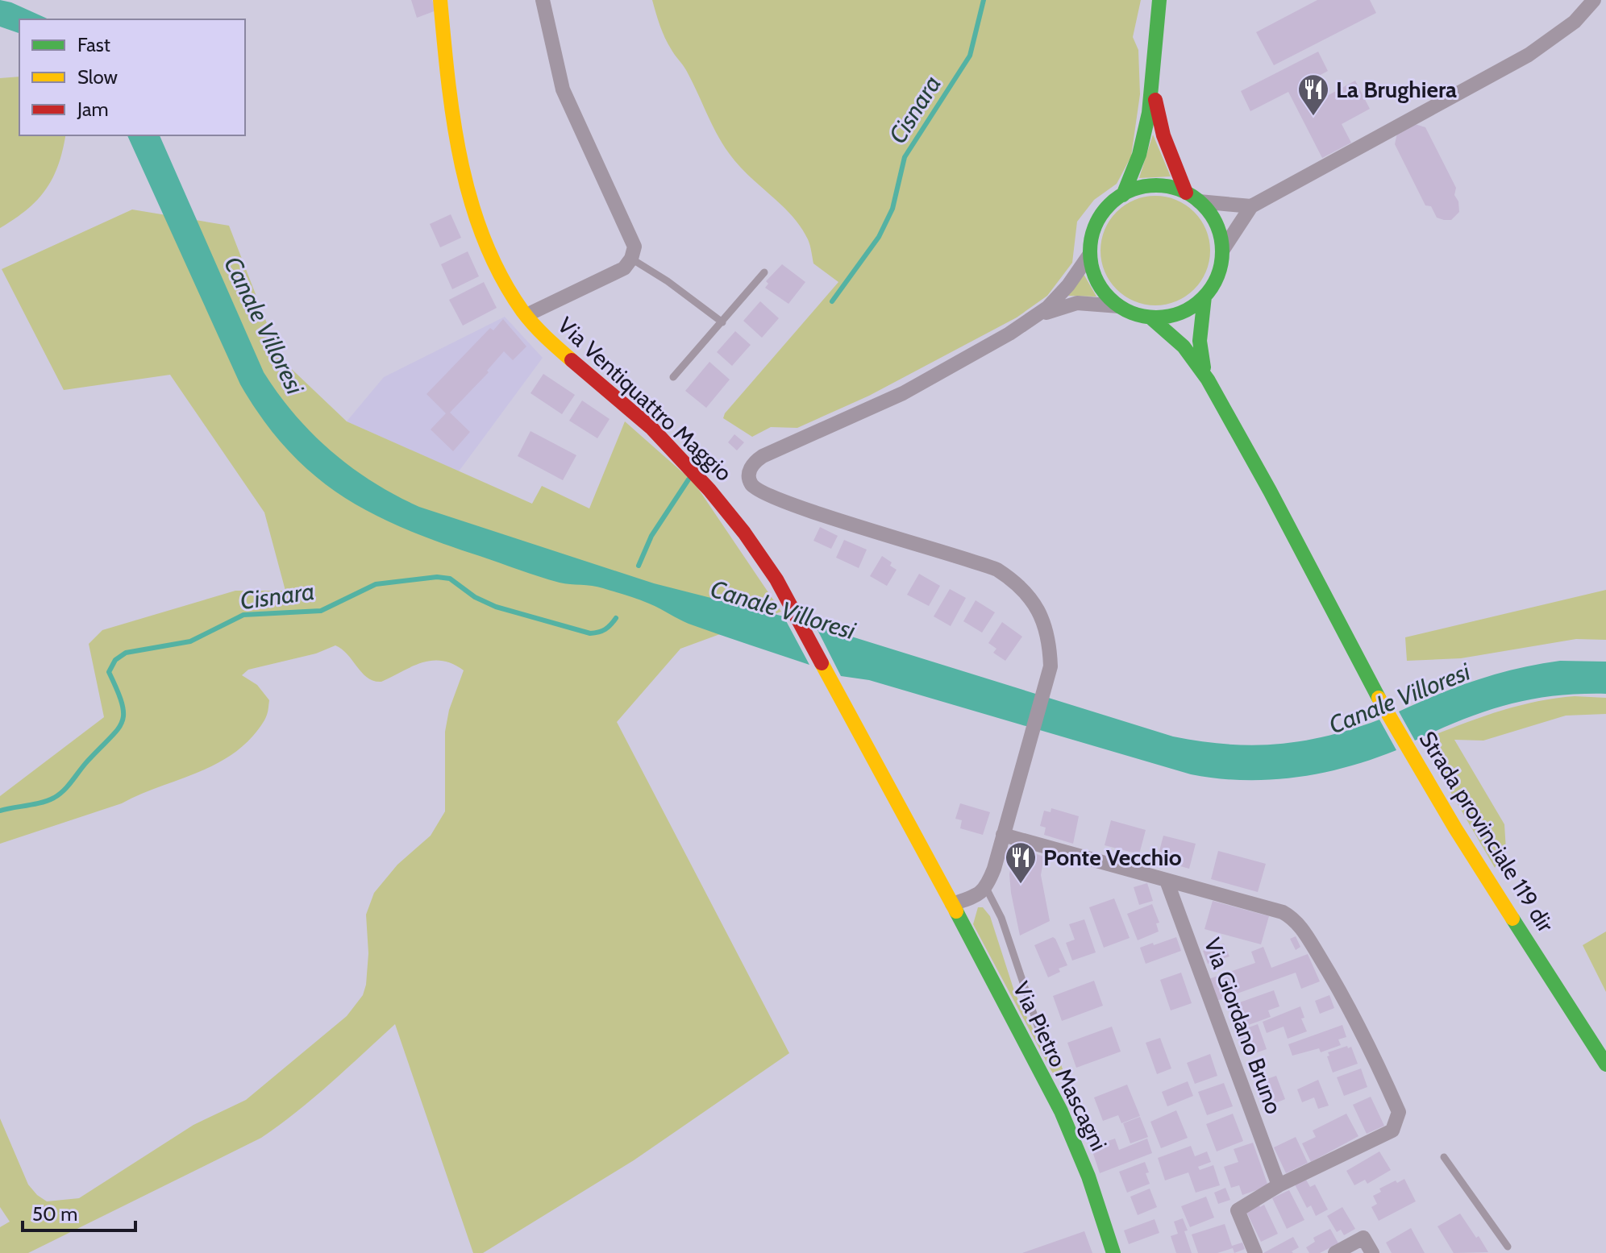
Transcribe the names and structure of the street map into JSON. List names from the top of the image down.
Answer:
{
  "streets": {
    "street": [
      "Via Ventiquattro Maggio",
      "Strada provinciale 119 dir",
      "Via Giordano Bruno",
      "Via Pietro Mascagni"
    ]
  },
  "crossings": [
    ["Via Ventiquattro Maggio", "Via Pietro Mascagni"]
  ],
  "water": ["Cisnara", "Canale Villoresi"],
  "places": {
    "restaurant": ["La Brughiera", "Ponte Vecchio"]
  },
  "legend": ["Fast", "Slow", "Jam"],
  "scale_bar": "50 m"
}
